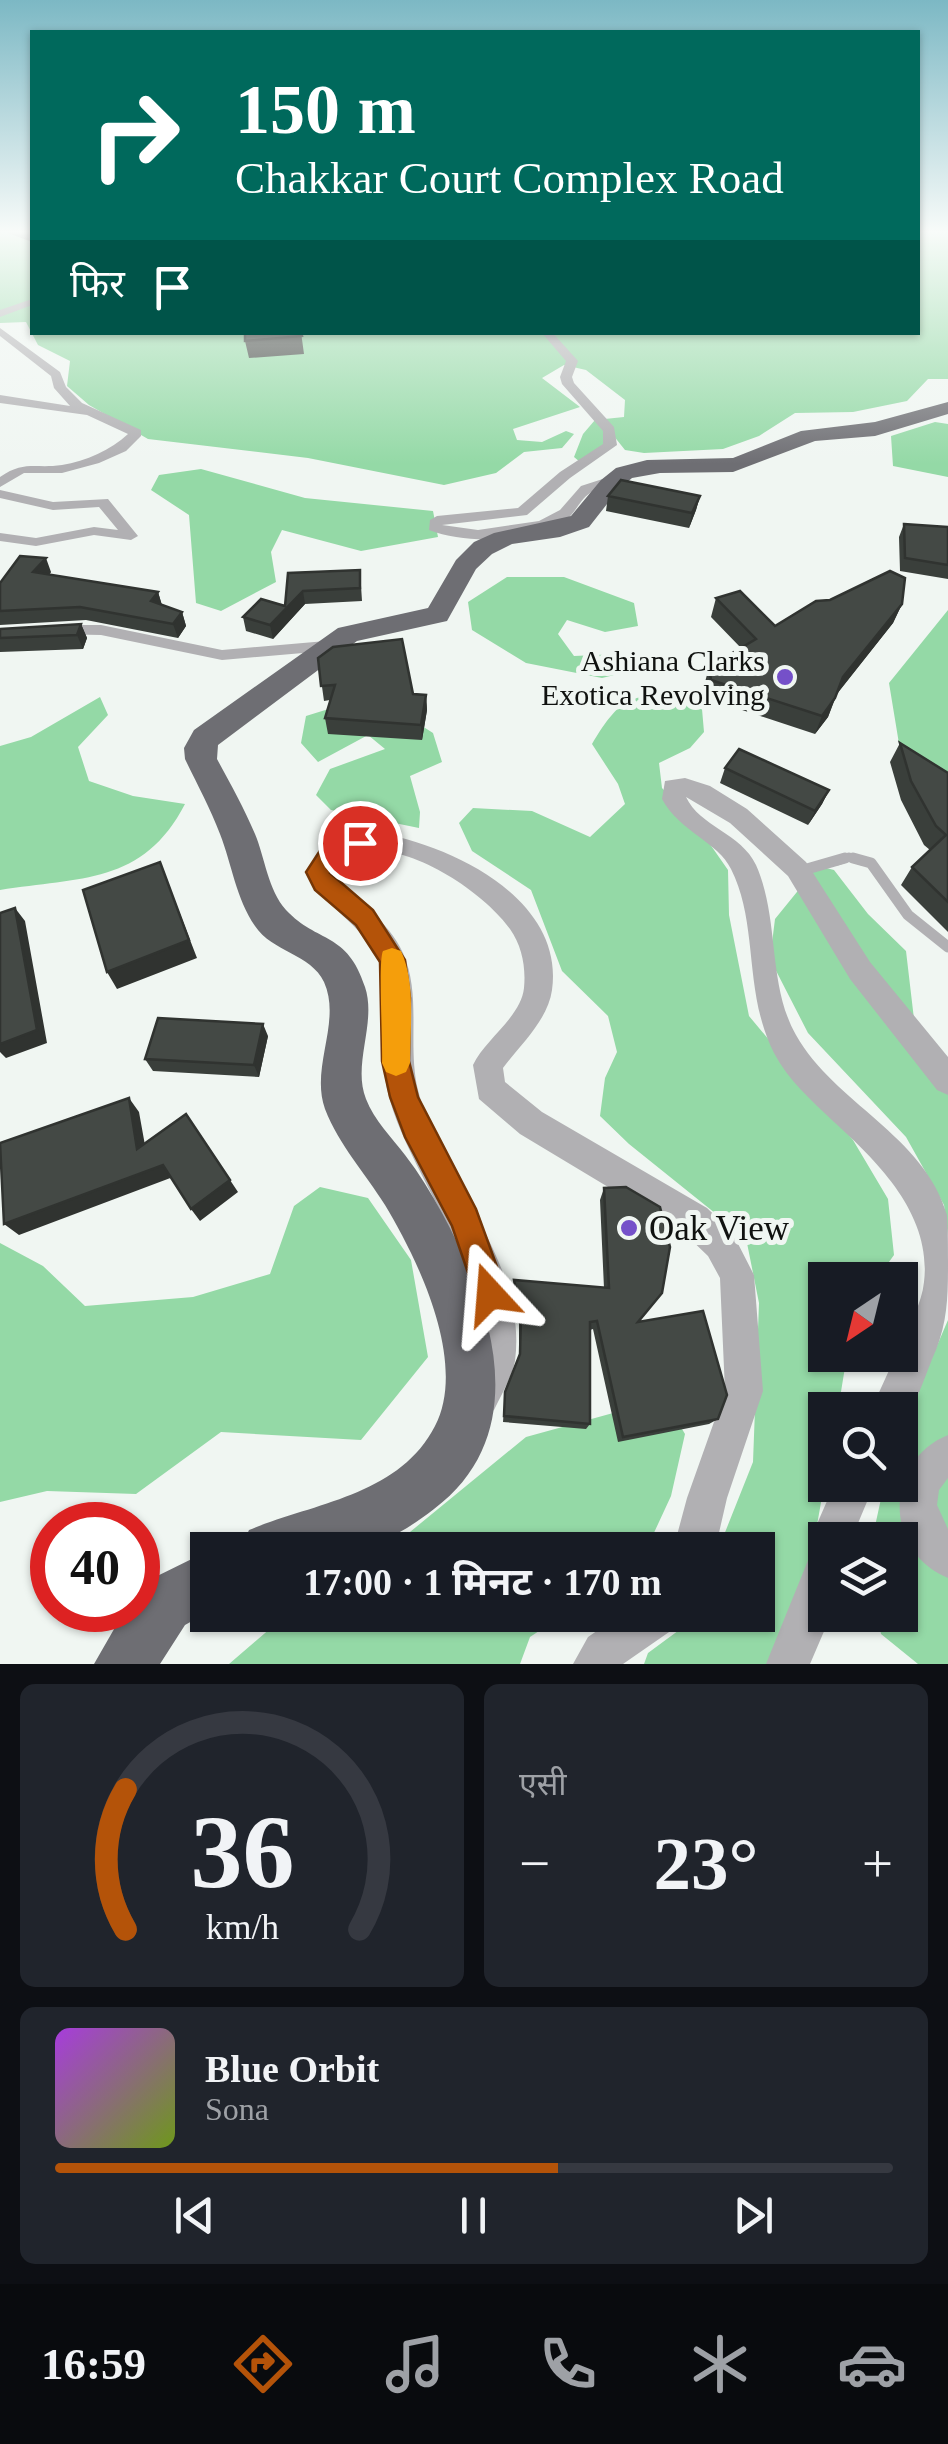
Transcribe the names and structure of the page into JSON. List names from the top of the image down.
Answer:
{
  "places": ["Ashiana Clarks Exotica Revolving", "Oak View"],
  "north": "bottom left",
  "page": {
    "turn": ["150 m", "Chakkar Court Complex Road"],
    "then": "फिर",
    "limit": "40",
    "trip": "17:00 · 1 मिनट · 170 m",
    "tile": "एसी",
    "heat": ["−", "23°", "+"],
    "song": ["Blue Orbit", "Sona"],
    "tabs": "16:59",
    "gauge": ["36", "km/h"]
  }
}
